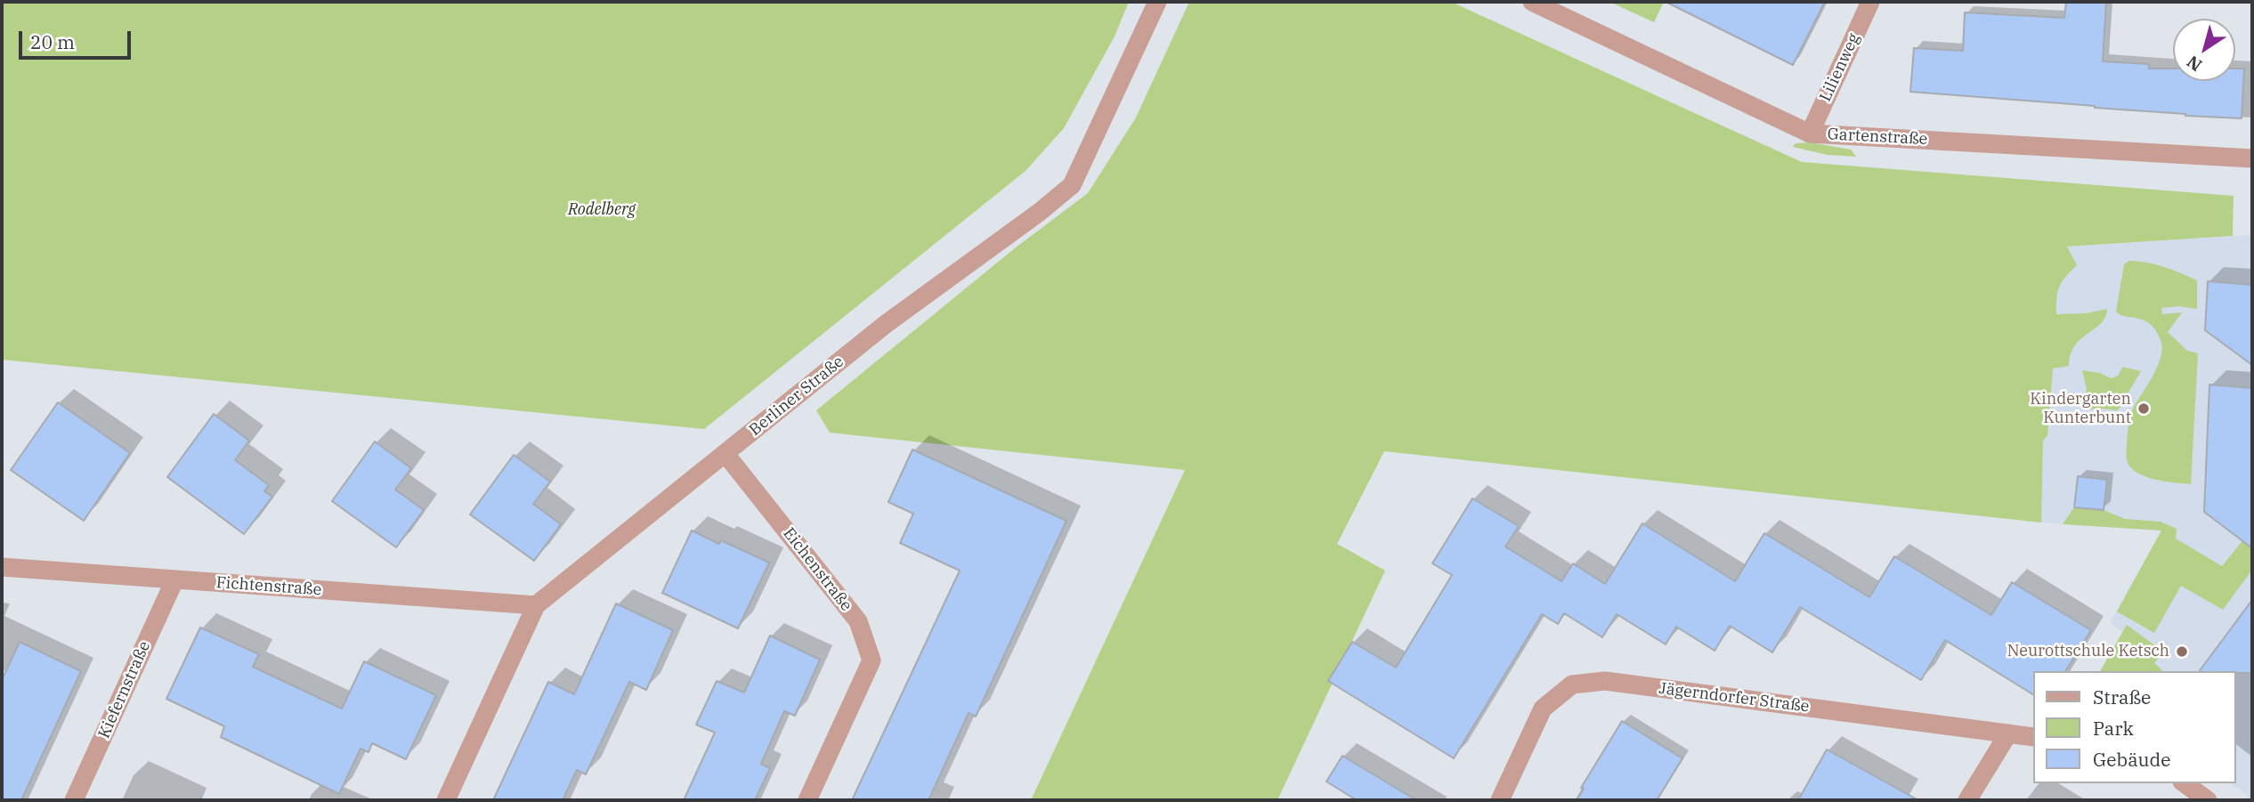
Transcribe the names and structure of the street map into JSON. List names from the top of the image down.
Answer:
{
  "streets": {
    "street": [
      "Lilienweg",
      "Gartenstraße",
      "Berliner Straße",
      "Eichenstraße",
      "Fichtenstraße",
      "Kiefernstraße",
      "Jägerndorfer Straße"
    ]
  },
  "crossings": [
    ["Lilienweg", "Gartenstraße"],
    ["Berliner Straße", "Eichenstraße"],
    ["Berliner Straße", "Fichtenstraße"],
    ["Fichtenstraße", "Kiefernstraße"]
  ],
  "parks": ["Rodelberg"],
  "places": ["Kindergarten Kunterbunt", "Neurottschule Ketsch"],
  "legend": ["Straße", "Park", "Gebäude"],
  "scale_bar": "20 m",
  "north": "bottom left"
}
